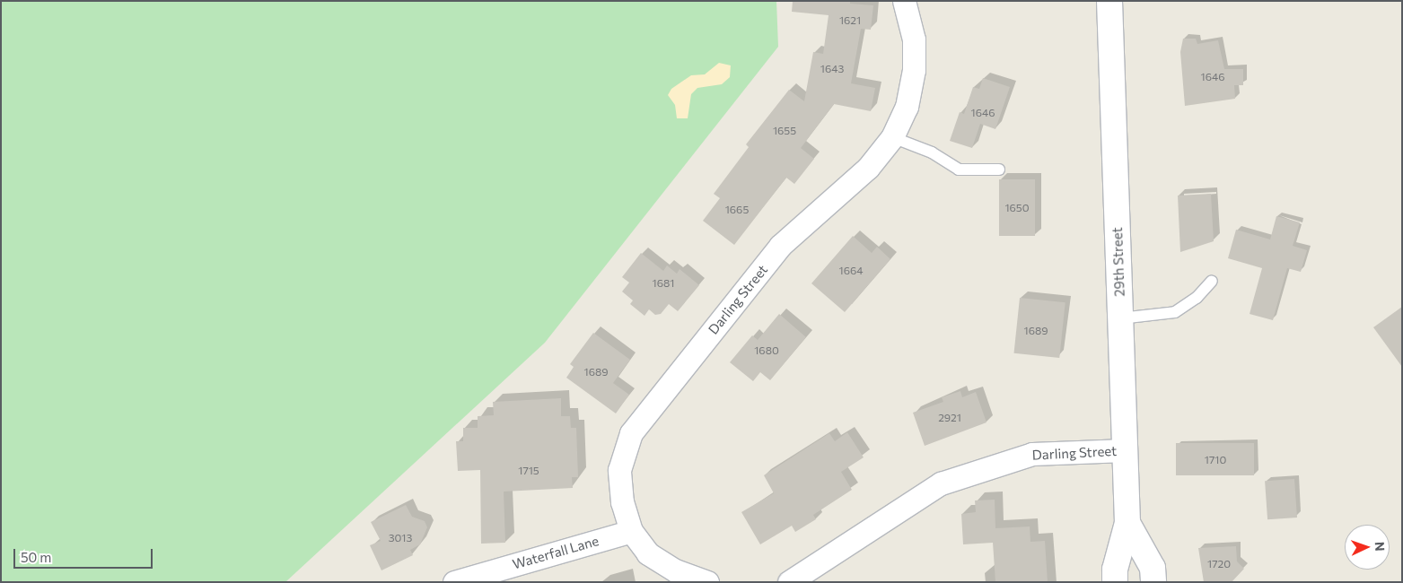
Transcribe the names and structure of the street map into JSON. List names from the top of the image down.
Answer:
{
  "streets": {
    "street": ["29th Street", "Darling Street", "Waterfall Lane"]
  },
  "crossings": [
    ["29th Street", "Darling Street"],
    ["Darling Street", "Waterfall Lane"]
  ],
  "house_numbers": [
    "1621",
    "1643",
    "1646",
    "1646",
    "1655",
    "1650",
    "1665",
    "1664",
    "1681",
    "1689",
    "1680",
    "1689",
    "2921",
    "1710",
    "1715",
    "3013",
    "1720"
  ],
  "scale_bar": "50 m",
  "north": "right"
}
